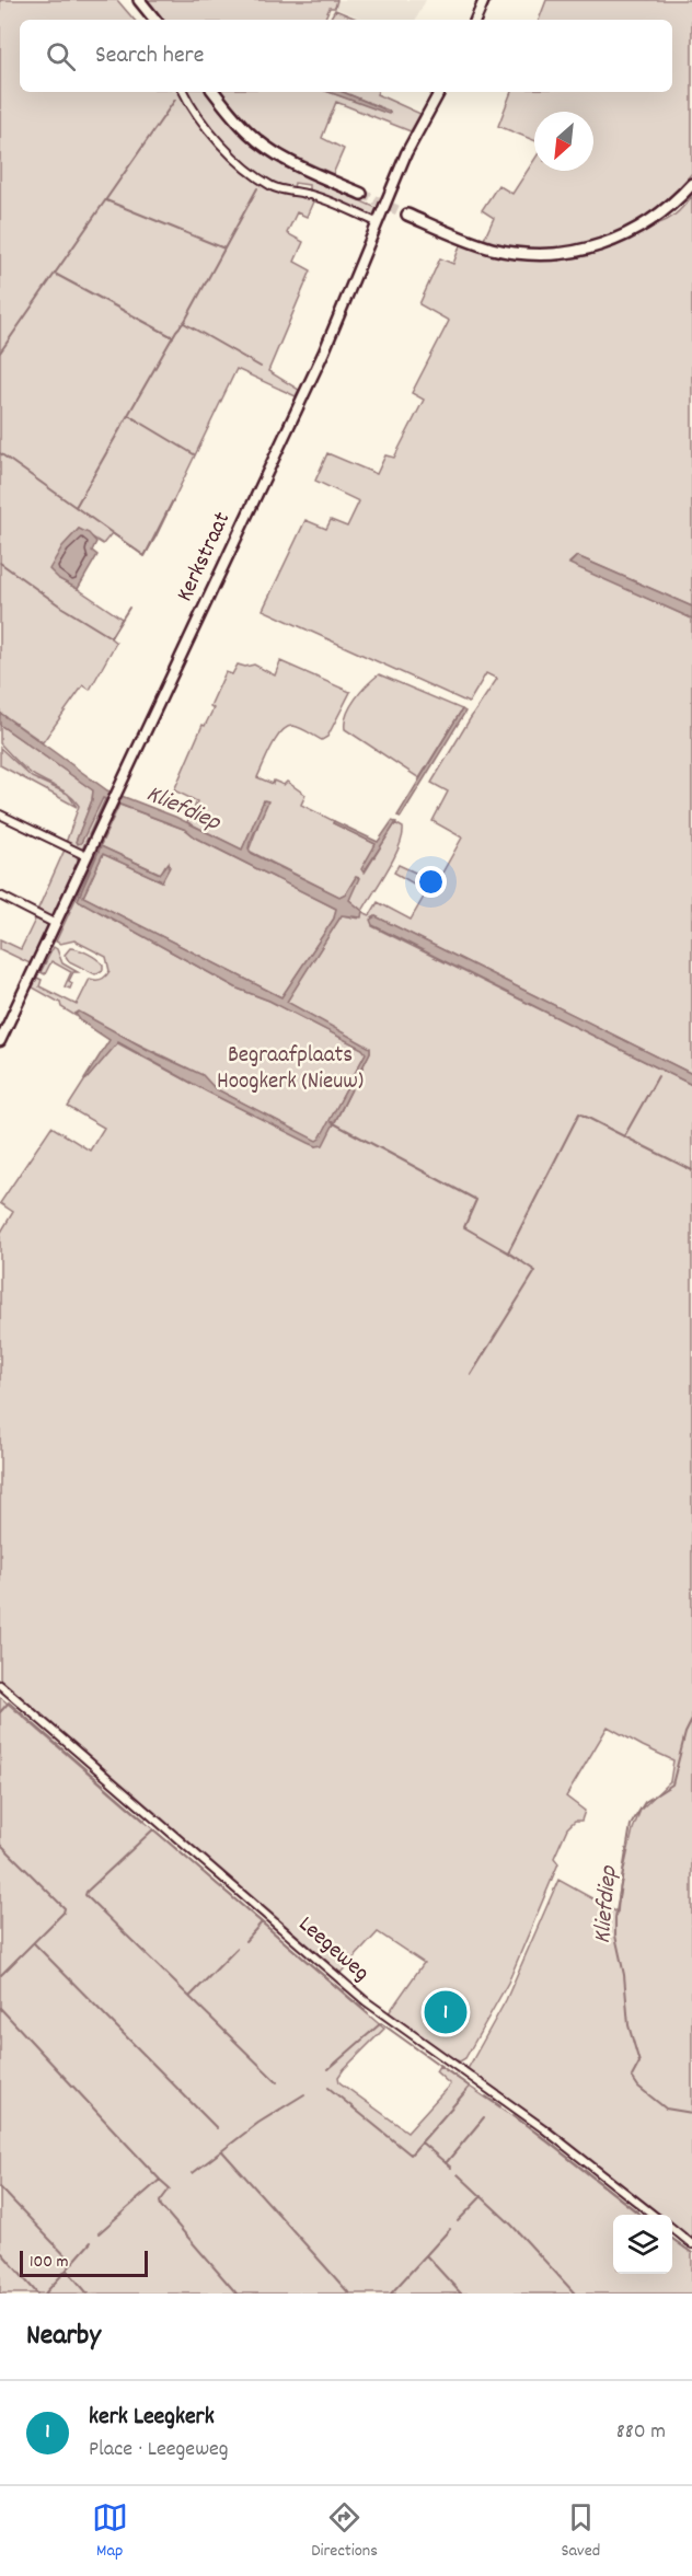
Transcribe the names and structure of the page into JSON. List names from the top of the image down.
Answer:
{
  "streets": {
    "street": ["Kerkstraat", "Leegeweg"]
  },
  "water": ["Kliefdiep"],
  "parks": ["Begraafplaats Hoogkerk (Nieuw)"],
  "scale_bar": "100 m",
  "north": "bottom left",
  "page": {
    "search": "Search here",
    "pins": "1",
    "scale": "100 m",
    "heading": "Nearby",
    "list": [
      {
        "mark": "1",
        "name": "kerk Leegkerk",
        "note": "Place · Leegeweg",
        "value": "880 m"
      }
    ],
    "nav": ["Map", "Directions", "Saved"]
  }
}
